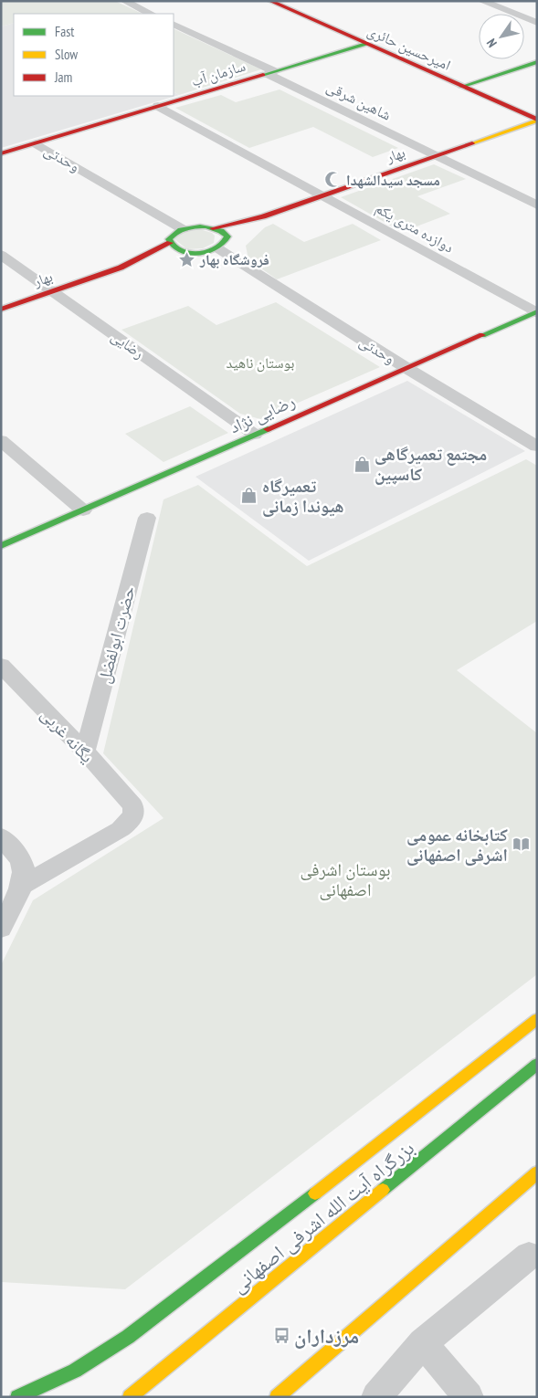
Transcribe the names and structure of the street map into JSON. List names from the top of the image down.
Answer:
{
  "streets": {
    "main road": [
      "امیرحسین حائری",
      "سازمان آب",
      "بهار",
      "رضایی نژاد",
      "بزرگراه آیت الله اشرفی اصفهانی"
    ],
    "street": [
      "شاهین شرقی",
      "وحدتی",
      "دوازده متری یکم",
      "رضایی",
      "حضرت ابولفضل",
      "یگانه غربی"
    ]
  },
  "crossings": [
    ["امیرحسین حائری", "سازمان آب"],
    ["امیرحسین حائری", "بهار"],
    ["سازمان آب", "شاهین شرقی"],
    ["سازمان آب", "وحدتی"],
    ["سازمان آب", "دوازده متری یکم"],
    ["شاهین شرقی", "بهار"],
    ["بهار", "دوازده متری یکم"],
    ["بهار", "رضایی"],
    ["وحدتی", "رضایی نژاد"],
    ["دوازده متری یکم", "رضایی نژاد"],
    ["رضایی", "رضایی نژاد"],
    ["حضرت ابولفضل", "یگانه غربی"]
  ],
  "parks": ["بوستان ناهید", "بوستان اشرفی اصفهانی"],
  "places": {
    "mosque": ["مسجد سیدالشهدا"],
    "place": ["فروشگاه بهار"],
    "shop": ["مجتمع تعمیرگاهی کاسپین", "تعمیرگاه هیوندا زمانی"],
    "library": ["کتابخانه عمومی اشرفی اصفهانی"],
    "bus stop": ["مرزداران"]
  },
  "legend": ["Fast", "Slow", "Jam"],
  "north": "bottom left"
}
